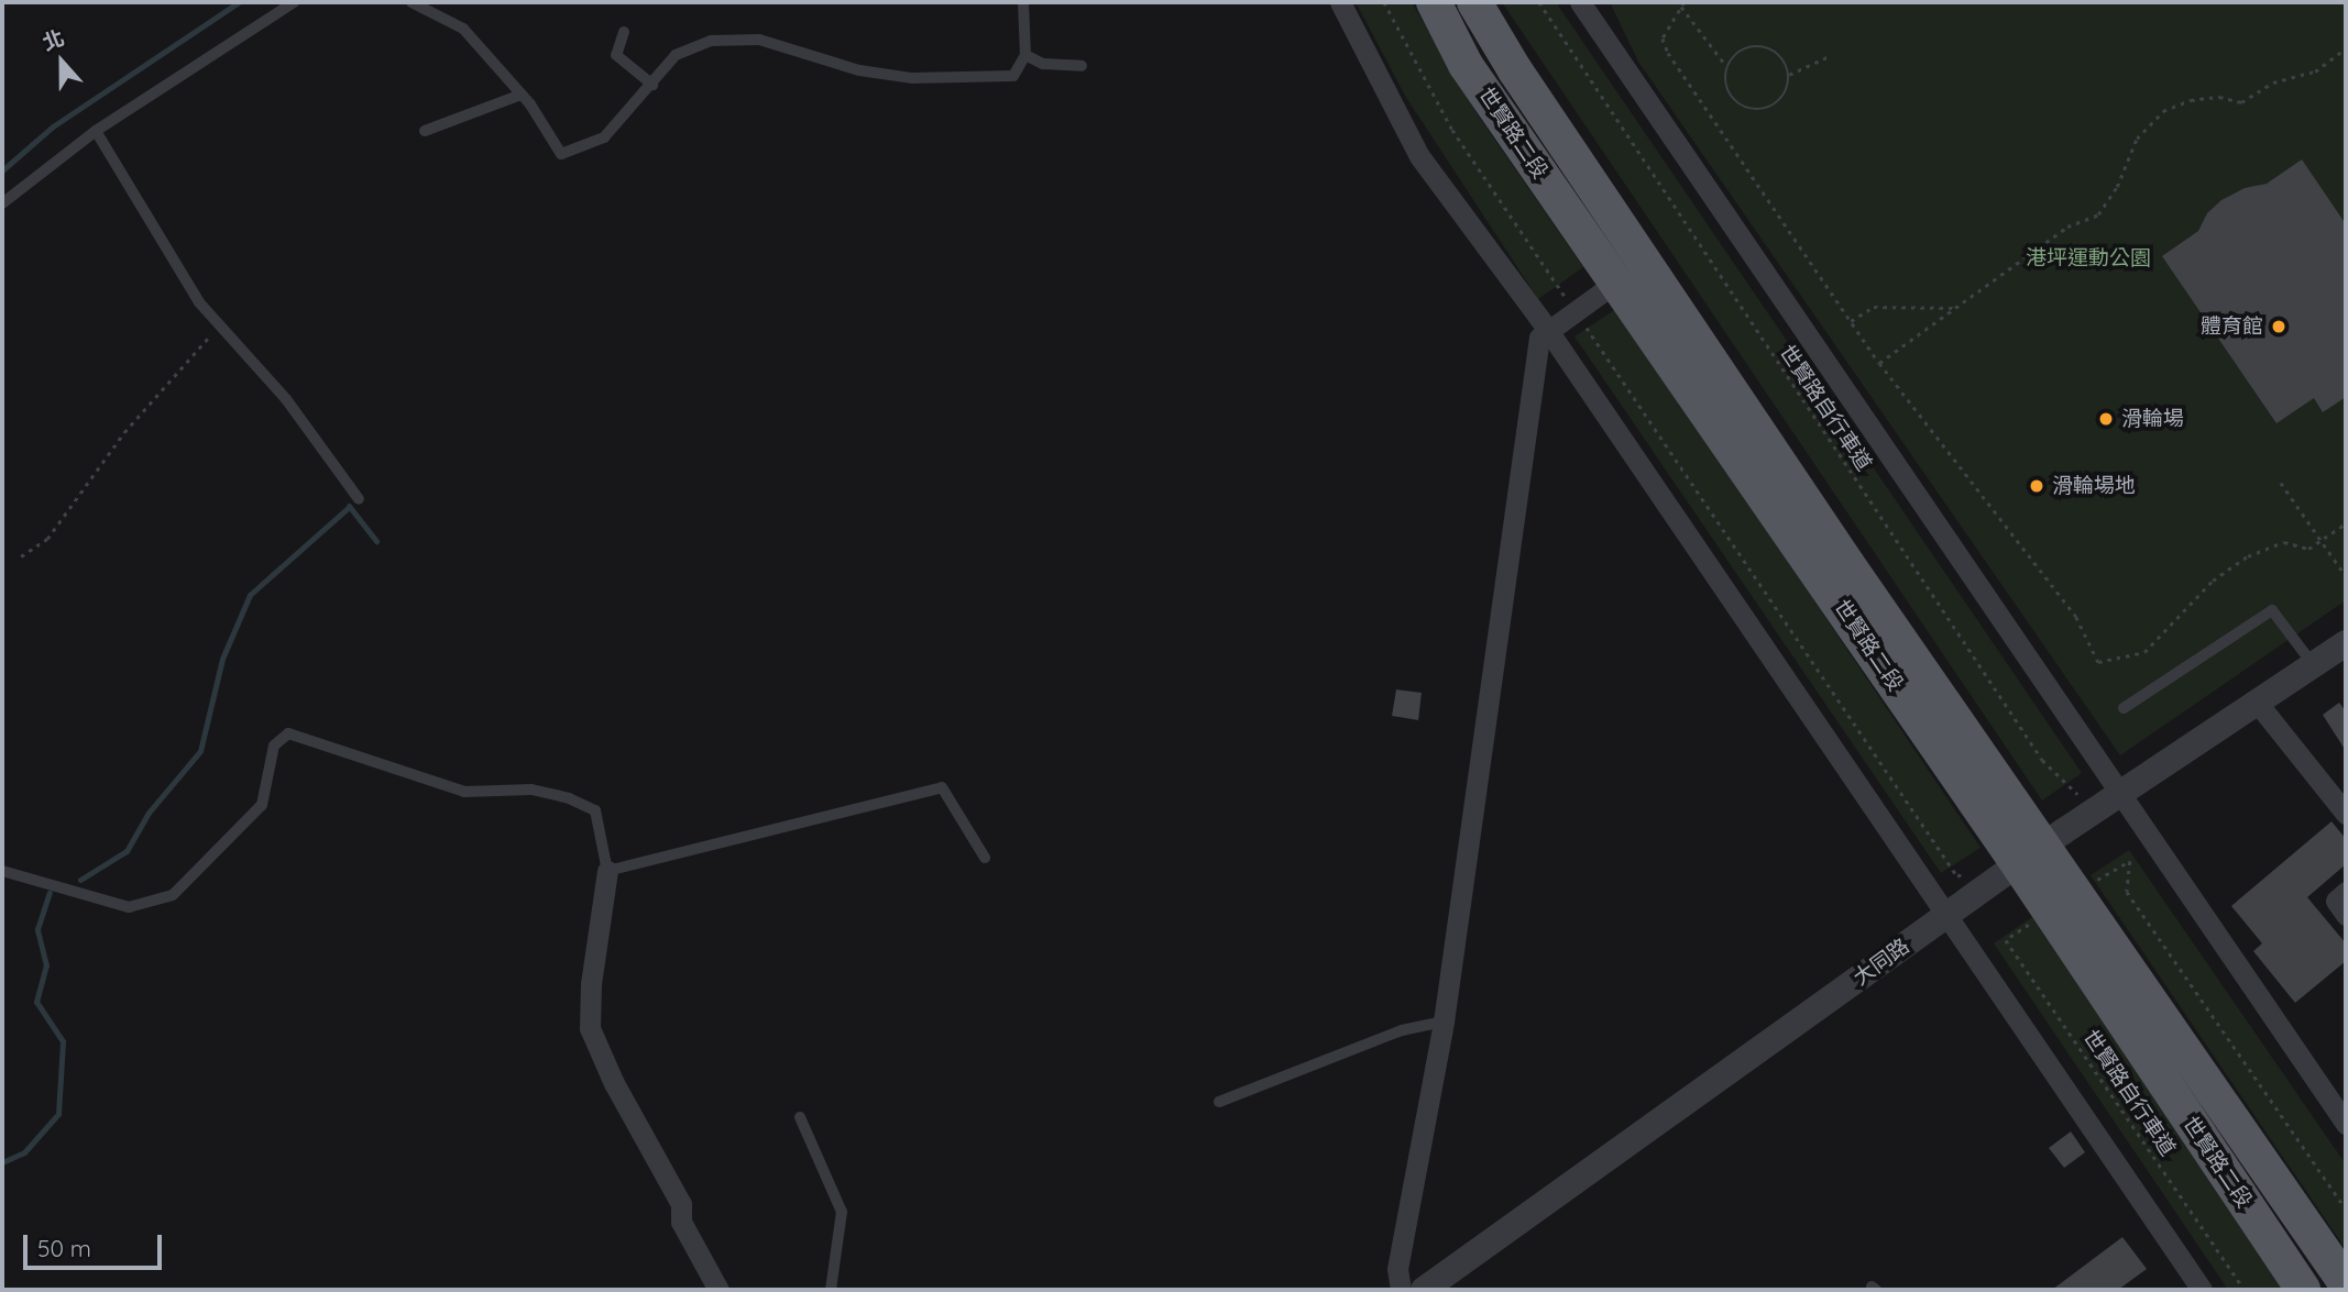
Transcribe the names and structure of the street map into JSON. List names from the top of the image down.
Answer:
{
  "streets": {
    "main road": ["世賢路二段"],
    "street": ["大同路"],
    "path": ["世賢路自行車道"]
  },
  "crossings": [
    ["世賢路二段", "大同路"]
  ],
  "parks": ["港坪運動公園"],
  "places": ["體育館", "滑輪場", "滑輪場地"],
  "scale_bar": "50 m",
  "north": "top"
}
